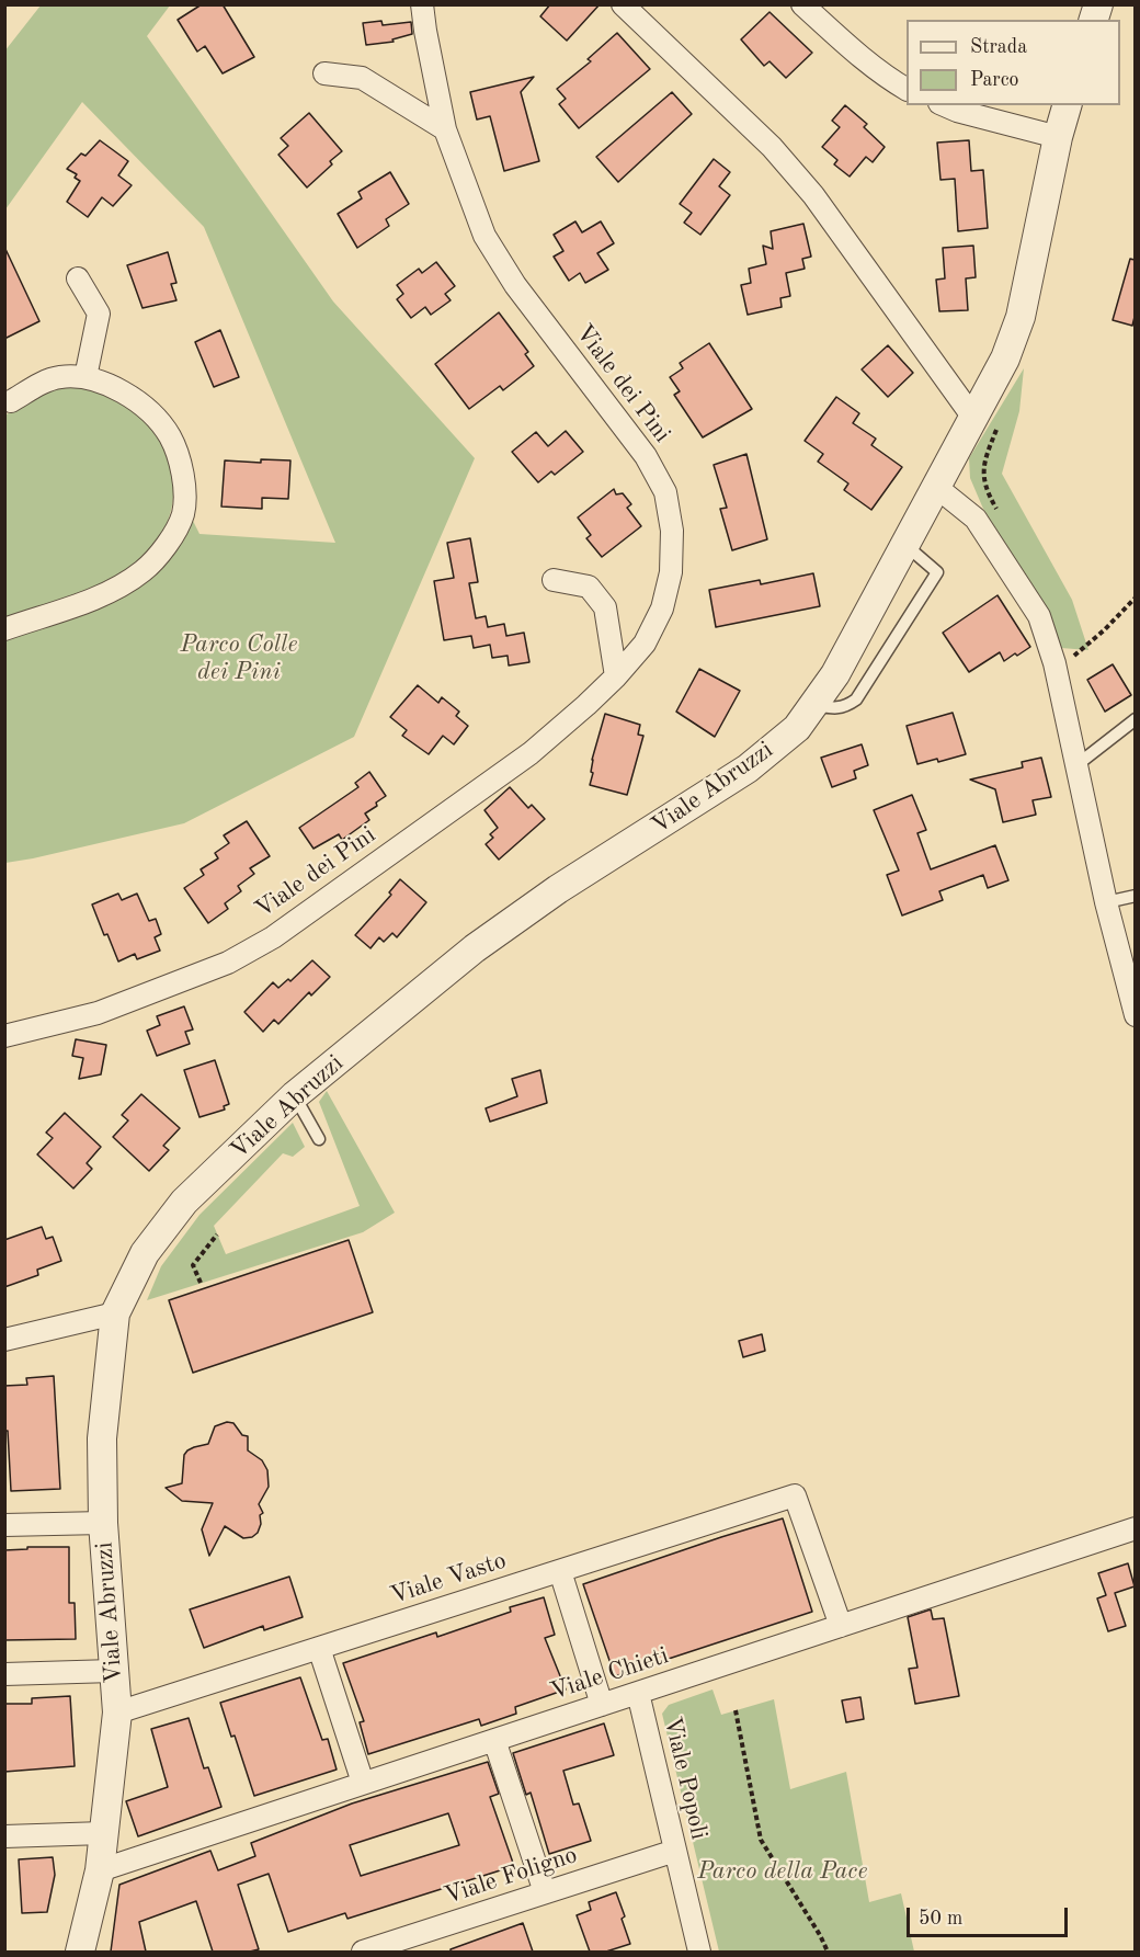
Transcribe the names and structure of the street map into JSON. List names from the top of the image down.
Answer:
{
  "streets": {
    "street": [
      "Viale dei Pini",
      "Viale Abruzzi",
      "Viale Vasto",
      "Viale Chieti",
      "Viale Popoli",
      "Viale Foligno"
    ]
  },
  "crossings": [
    ["Viale Abruzzi", "Viale Vasto"],
    ["Viale Abruzzi", "Viale Chieti"],
    ["Viale Vasto", "Viale Chieti"],
    ["Viale Chieti", "Viale Popoli"],
    ["Viale Popoli", "Viale Foligno"]
  ],
  "parks": ["Parco Colle dei Pini", "Parco della Pace"],
  "legend": ["Strada", "Parco"],
  "scale_bar": "50 m"
}
